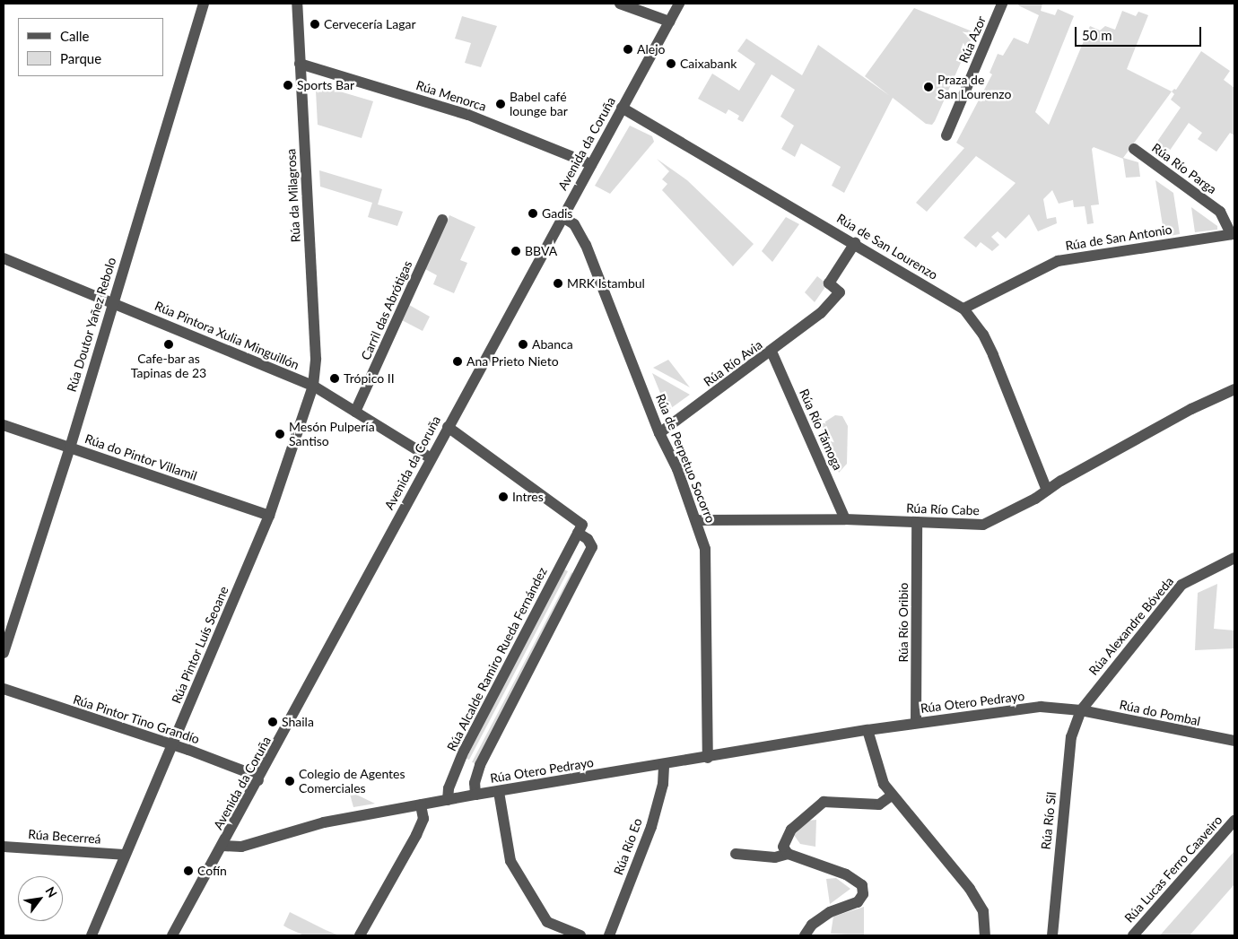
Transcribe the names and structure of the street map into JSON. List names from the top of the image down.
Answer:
{
  "streets": {
    "street": [
      "Rúa Azor",
      "Rúa Menorca",
      "Avenida da Coruña",
      "Rúa Río Parga",
      "Rúa da Milagrosa",
      "Rúa de San Antonio",
      "Rúa de San Lourenzo",
      "Carril das Abrótigas",
      "Rúa Doutor Yañez Rebolo",
      "Rúa Pintora Xulia Minguillón",
      "Rúa Río Avia",
      "Rúa Río Támoga",
      "Rúa do Pintor Villamil",
      "Rúa de Perpetuo Socorro",
      "Rúa Río Cabe",
      "Rúa Río Oribio",
      "Rúa Alexandre Bóveda",
      "Rúa Pintor Luís Seoane",
      "Rúa Alcalde Ramiro Rueda Fernández",
      "Rúa Otero Pedrayo",
      "Rúa do Pombal",
      "Rúa Pintor Tino Grandío",
      "Rúa Río Sil",
      "Rúa Becerreá",
      "Rúa Río Eo",
      "Rúa Lucas Ferro Caaveiro"
    ]
  },
  "crossings": [
    ["Rúa Menorca", "Avenida da Coruña"],
    ["Rúa Menorca", "Rúa da Milagrosa"],
    ["Avenida da Coruña", "Rúa de San Lourenzo"],
    ["Avenida da Coruña", "Rúa Pintora Xulia Minguillón"],
    ["Avenida da Coruña", "Rúa de Perpetuo Socorro"],
    ["Avenida da Coruña", "Rúa Otero Pedrayo"],
    ["Avenida da Coruña", "Rúa Pintor Tino Grandío"],
    ["Rúa Río Parga", "Rúa de San Antonio"],
    ["Rúa da Milagrosa", "Rúa Pintora Xulia Minguillón"],
    ["Rúa da Milagrosa", "Rúa Pintor Luís Seoane"],
    ["Rúa de San Antonio", "Rúa de San Lourenzo"],
    ["Rúa de San Lourenzo", "Rúa Río Avia"],
    ["Rúa de San Lourenzo", "Rúa Río Cabe"],
    ["Carril das Abrótigas", "Rúa Pintora Xulia Minguillón"],
    ["Rúa Doutor Yañez Rebolo", "Rúa Pintora Xulia Minguillón"],
    ["Rúa Doutor Yañez Rebolo", "Rúa do Pintor Villamil"],
    ["Rúa Pintora Xulia Minguillón", "Rúa Pintor Luís Seoane"],
    ["Rúa Río Avia", "Rúa Río Támoga"],
    ["Rúa Río Avia", "Rúa de Perpetuo Socorro"],
    ["Rúa Río Támoga", "Rúa Río Cabe"],
    ["Rúa do Pintor Villamil", "Rúa Pintor Luís Seoane"],
    ["Rúa de Perpetuo Socorro", "Rúa Río Cabe"],
    ["Rúa de Perpetuo Socorro", "Rúa Otero Pedrayo"],
    ["Rúa Río Cabe", "Rúa Río Oribio"],
    ["Rúa Río Oribio", "Rúa Otero Pedrayo"],
    ["Rúa Alexandre Bóveda", "Rúa Otero Pedrayo"],
    ["Rúa Alexandre Bóveda", "Rúa do Pombal"],
    ["Rúa Alexandre Bóveda", "Rúa Río Sil"],
    ["Rúa Pintor Luís Seoane", "Rúa Pintor Tino Grandío"],
    ["Rúa Pintor Luís Seoane", "Rúa Becerreá"],
    ["Rúa Alcalde Ramiro Rueda Fernández", "Rúa Otero Pedrayo"],
    ["Rúa Otero Pedrayo", "Rúa do Pombal"],
    ["Rúa Otero Pedrayo", "Rúa Río Sil"],
    ["Rúa Otero Pedrayo", "Rúa Río Eo"],
    ["Rúa do Pombal", "Rúa Río Sil"]
  ],
  "places": [
    "Cervecería Lagar",
    "Alejo",
    "Caixabank",
    "Sports Bar",
    "Praza de San Lourenzo",
    "Babel café lounge bar",
    "Gadis",
    "BBVA",
    "MRK Istambul",
    "Cafe-bar as Tapinas de 23",
    "Abanca",
    "Ana Prieto Nieto",
    "Trópico II",
    "Mesón Pulpería Santiso",
    "Intres",
    "Shaila",
    "Colegio de Agentes Comerciales",
    "Cofín"
  ],
  "legend": ["Calle", "Parque"],
  "scale_bar": "50 m",
  "north": "top right"
}
